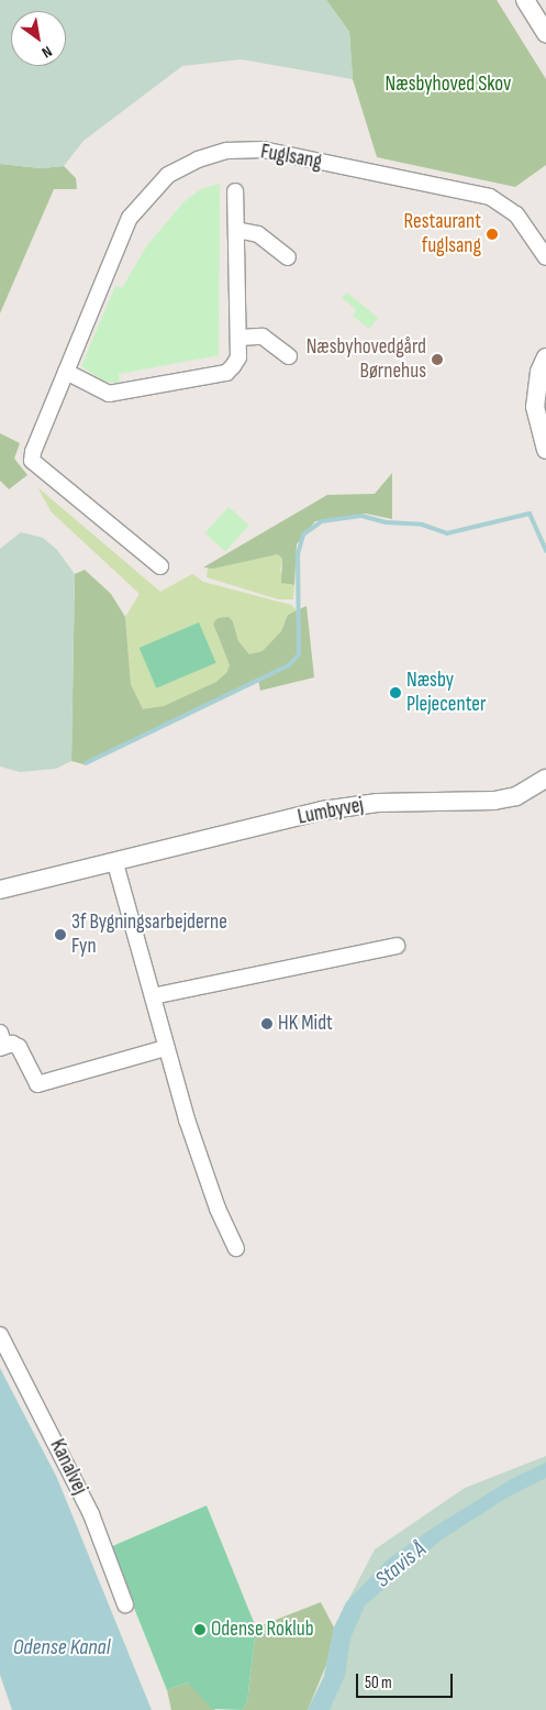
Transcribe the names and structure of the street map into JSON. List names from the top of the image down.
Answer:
{
  "streets": {
    "street": ["Fuglsang", "Lumbyvej", "Kanalvej"]
  },
  "water": ["Stavis Å", "Odense Kanal"],
  "parks": ["Næsbyhoved Skov"],
  "places": [
    "Restaurant fuglsang",
    "Næsbyhovedgård Børnehus",
    "Næsby Plejecenter",
    "3f Bygningsarbejderne Fyn",
    "HK Midt",
    "Odense Roklub"
  ],
  "scale_bar": "50 m",
  "north": "bottom right"
}
